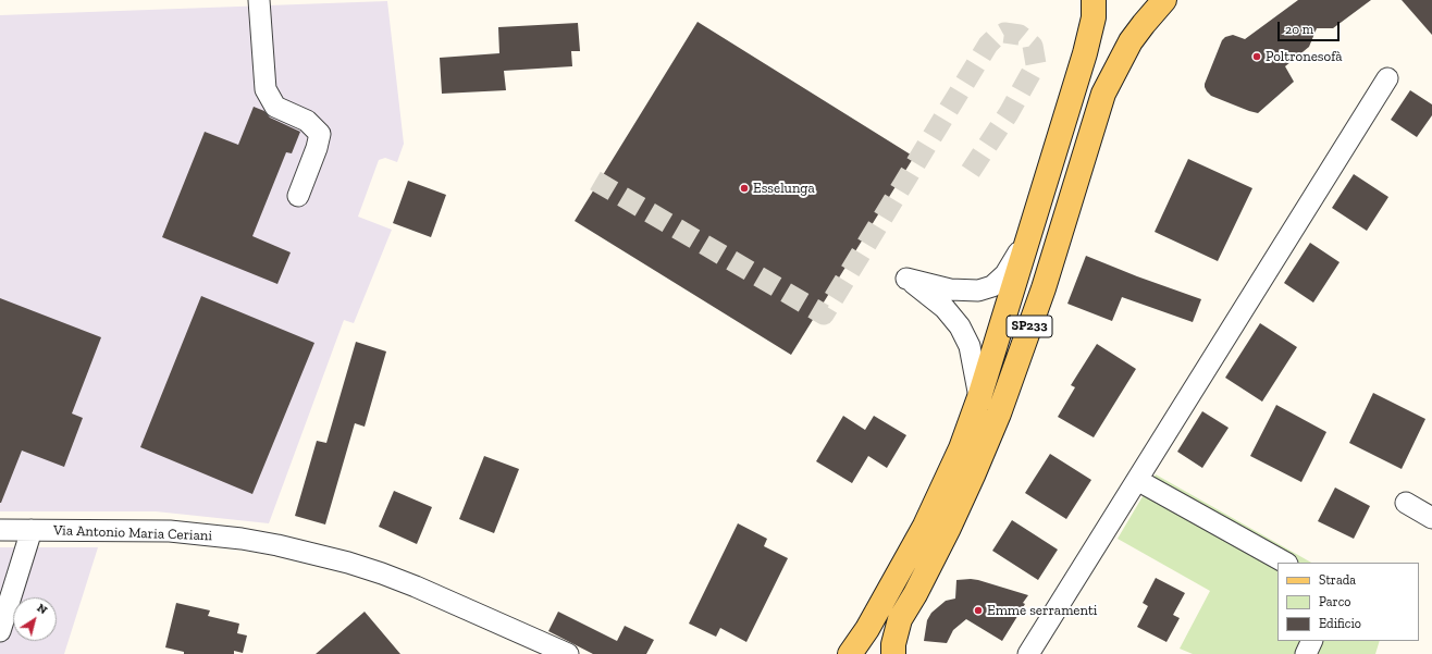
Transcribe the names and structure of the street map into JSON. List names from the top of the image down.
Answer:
{
  "streets": {
    "main road": ["SP233"],
    "street": ["Via Antonio Maria Ceriani"]
  },
  "places": ["Poltronesofà", "Esselunga", "Emme serramenti"],
  "legend": ["Strada", "Parco", "Edificio"],
  "scale_bar": "20 m",
  "north": "top right"
}
